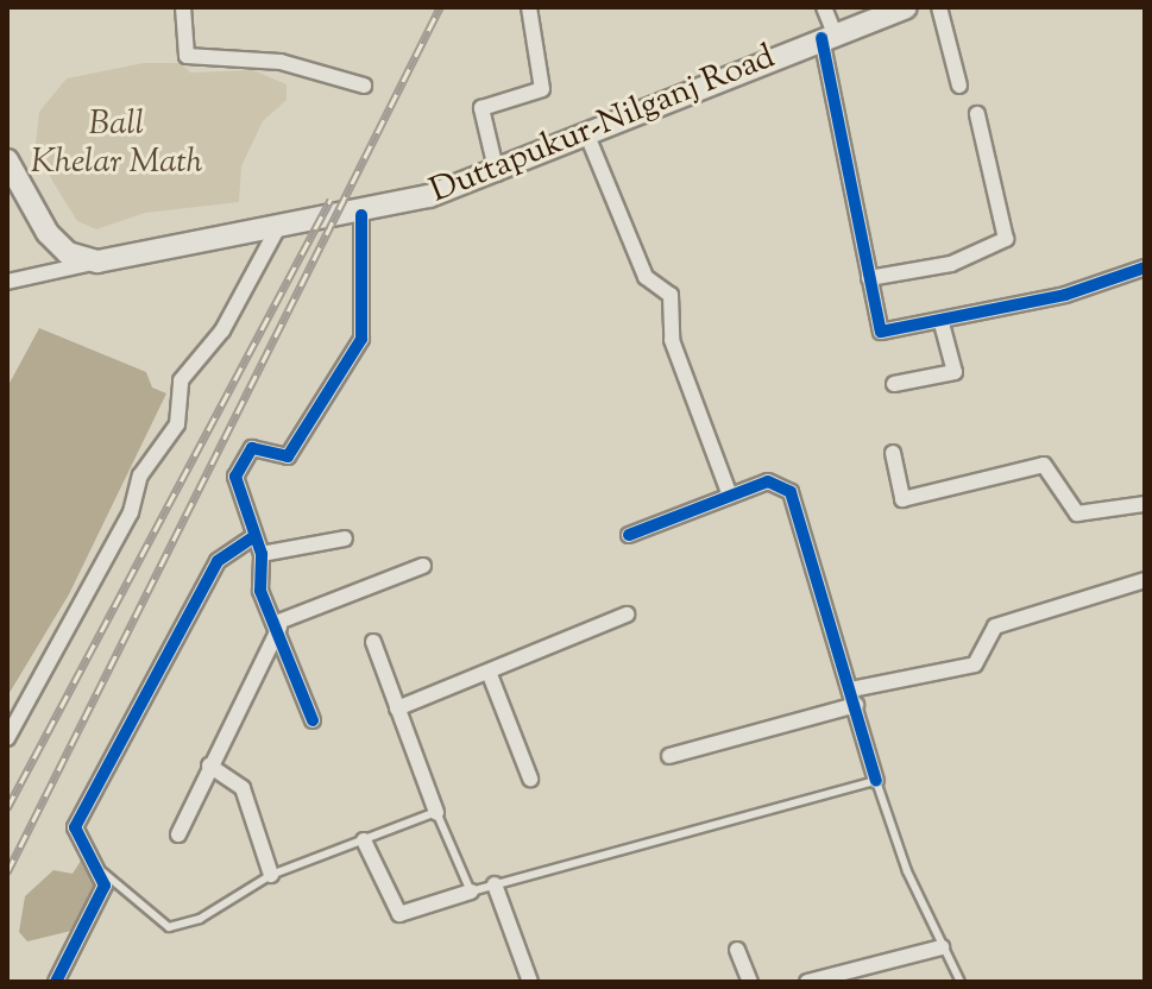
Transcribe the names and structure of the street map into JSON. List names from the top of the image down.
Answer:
{
  "streets": {
    "main road": ["Duttapukur-Nilganj Road"]
  },
  "parks": ["Ball Khelar Math"]
}
